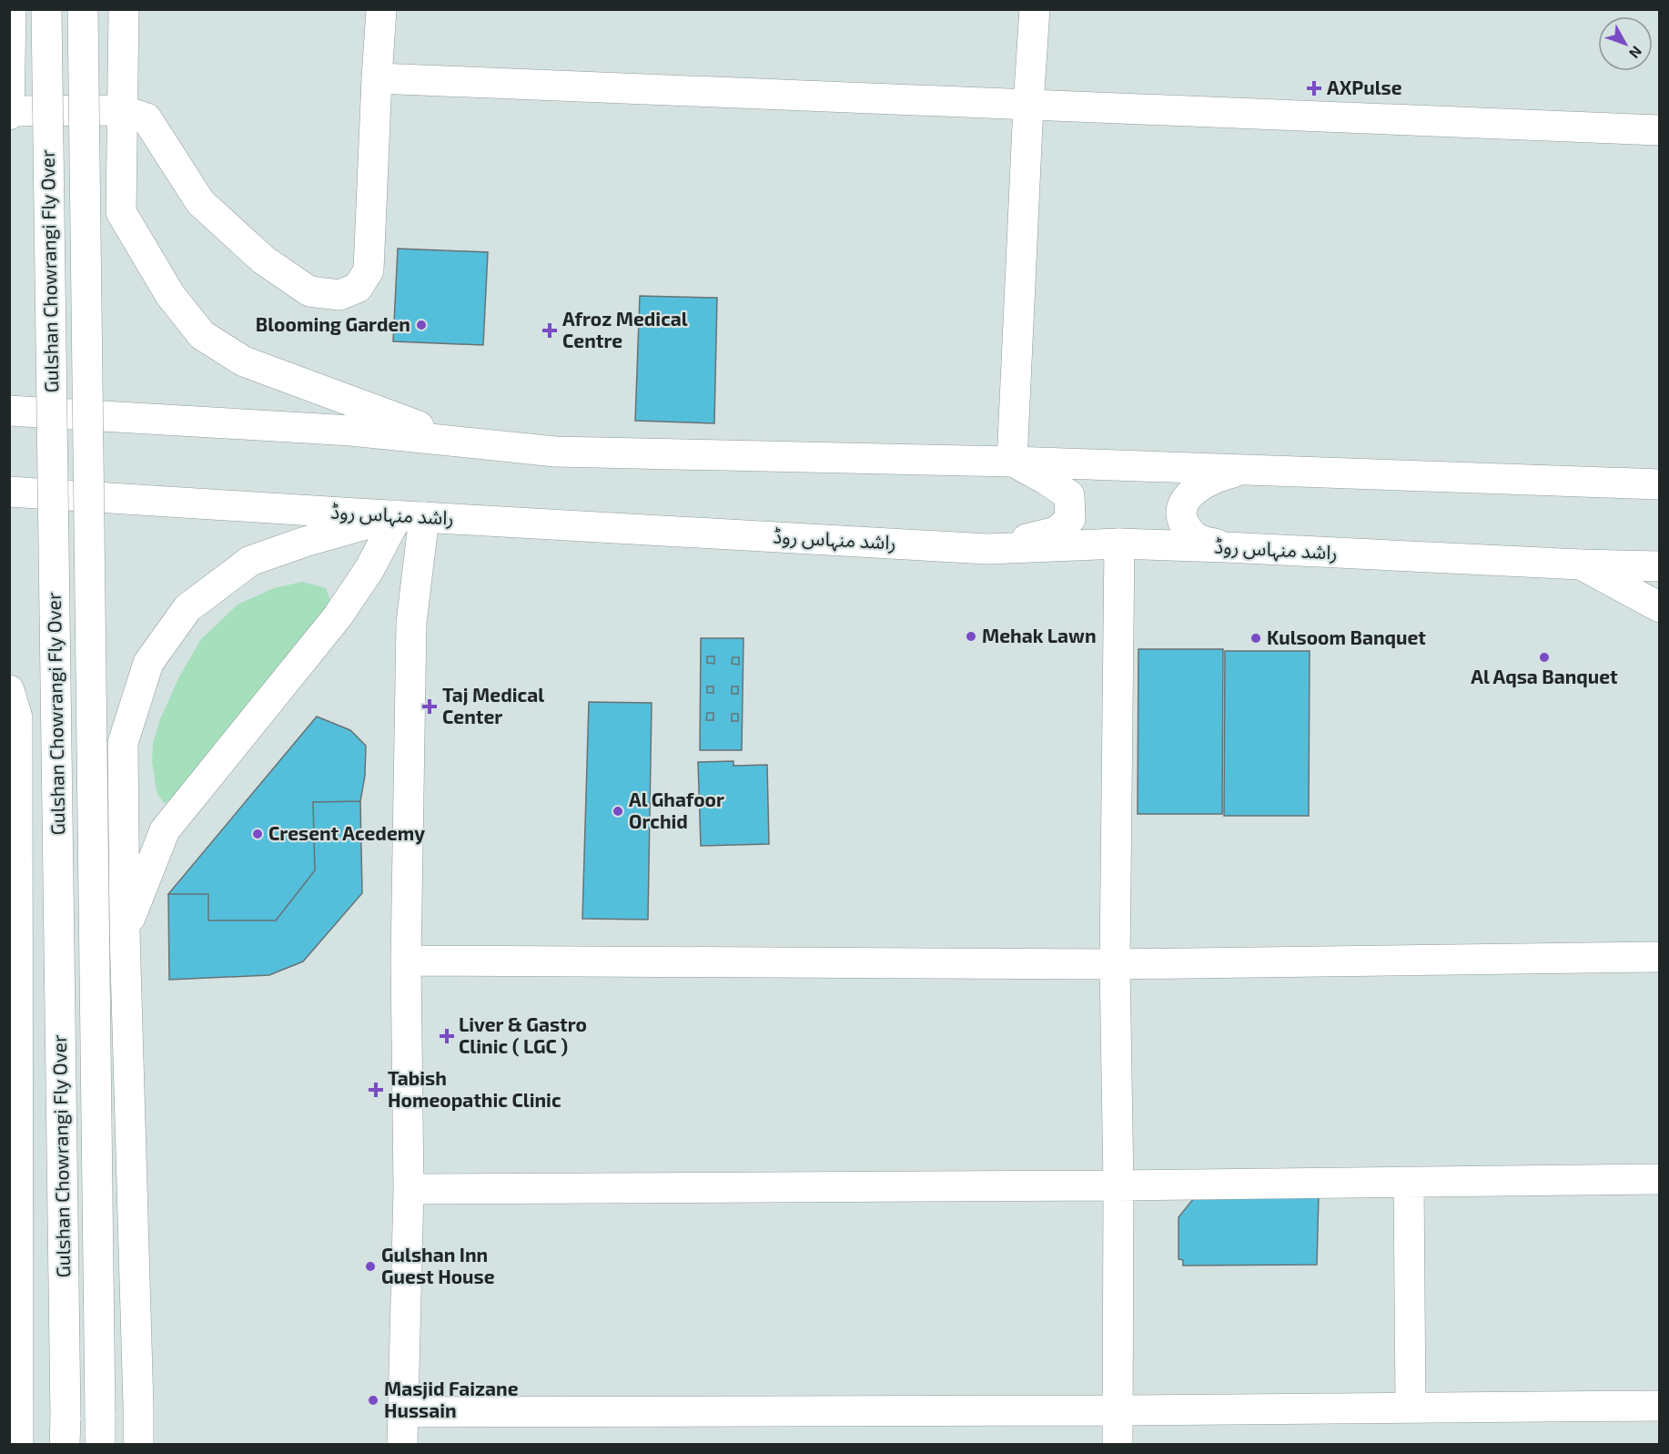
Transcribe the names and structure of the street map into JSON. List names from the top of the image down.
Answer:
{
  "streets": {
    "main road": ["Gulshan Chowrangi Fly Over", "راشد منہاس روڈ"]
  },
  "places": {
    "health": [
      "AXPulse",
      "Afroz Medical Centre",
      "Taj Medical Center",
      "Liver & Gastro Clinic ( LGC )",
      "Tabish Homeopathic Clinic"
    ],
    "other": [
      "Blooming Garden",
      "Mehak Lawn",
      "Kulsoom Banquet",
      "Al Aqsa Banquet",
      "Al Ghafoor Orchid",
      "Cresent Acedemy",
      "Gulshan Inn Guest House",
      "Masjid Faizane Hussain"
    ]
  },
  "north": "bottom right"
}
